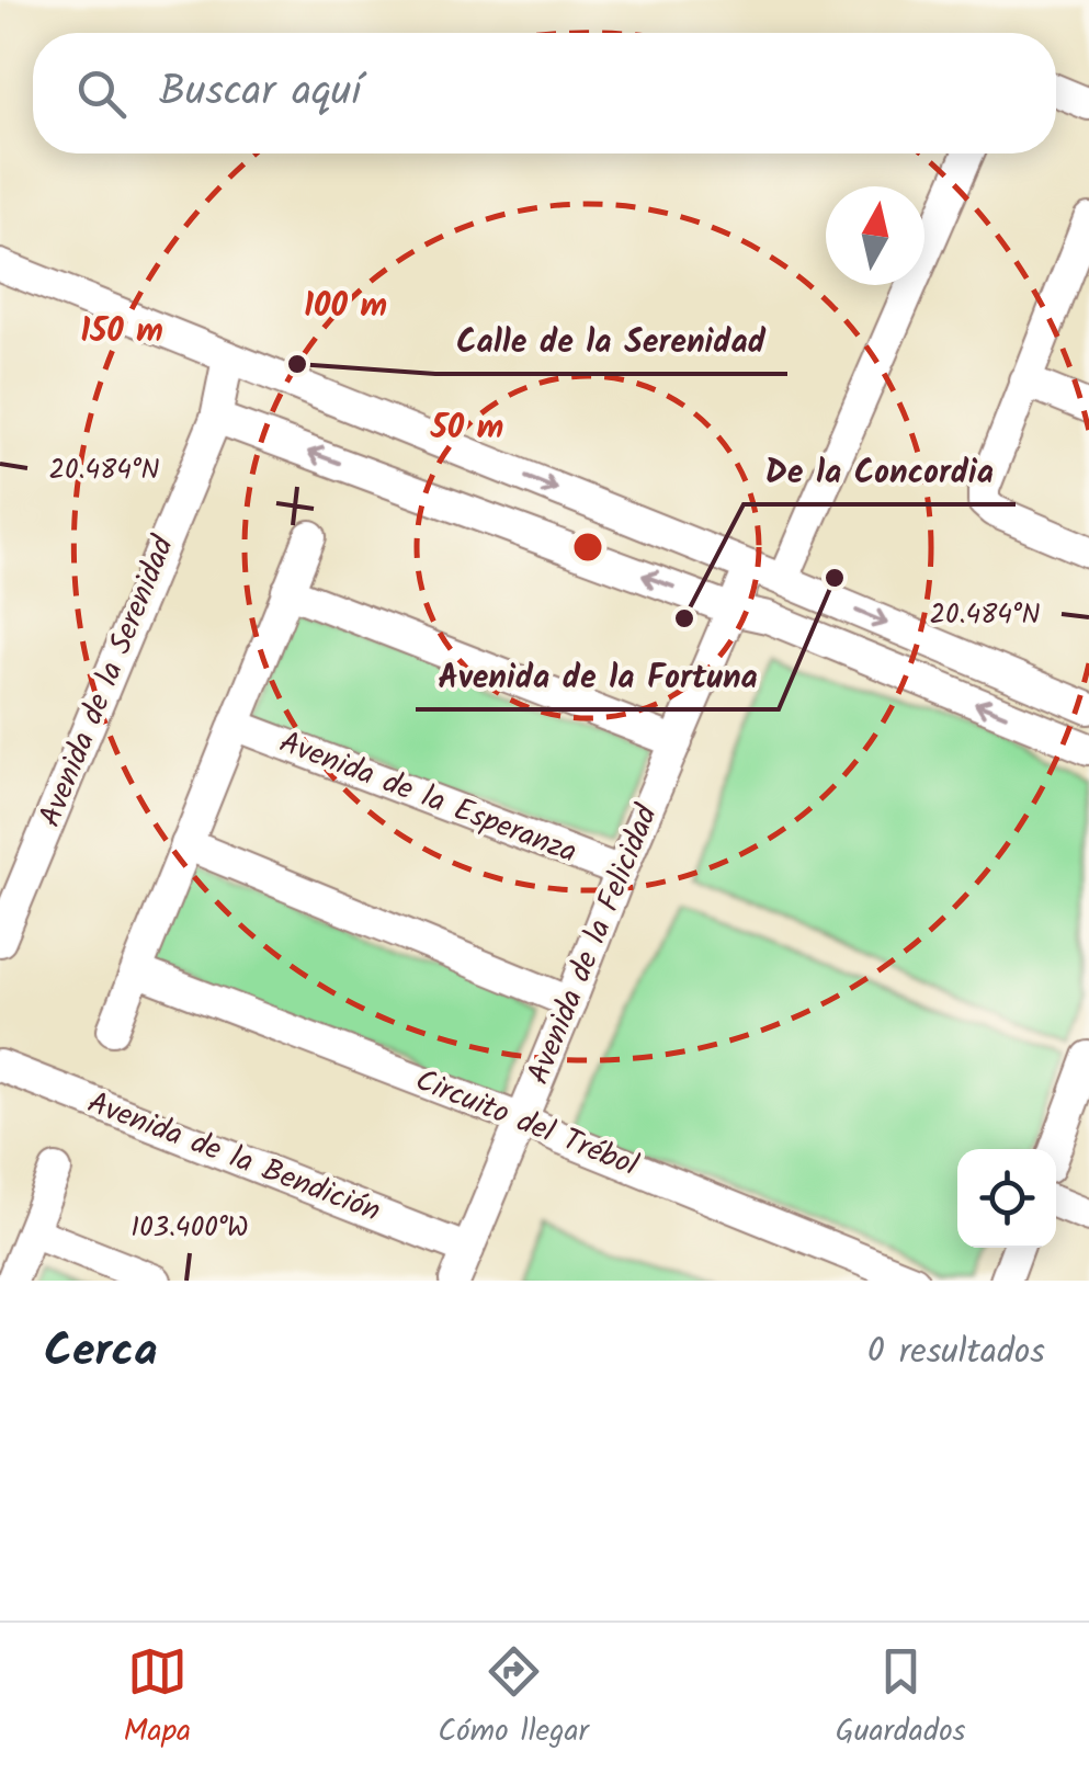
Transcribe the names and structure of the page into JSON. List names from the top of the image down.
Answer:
{
  "streets": {
    "street": [
      "Avenida de la Serenidad",
      "Avenida de la Esperanza",
      "Avenida de la Felicidad",
      "Circuito del Trébol",
      "Avenida de la Bendición"
    ]
  },
  "crossings": [
    ["Avenida de la Esperanza", "Avenida de la Felicidad"],
    ["Avenida de la Felicidad", "Circuito del Trébol"],
    ["Avenida de la Felicidad", "Avenida de la Bendición"]
  ],
  "places": ["Calle de la Serenidad", "Avenida de la Fortuna", "De la Concordia"],
  "north": "top",
  "page": {
    "search": "Buscar aquí",
    "heading": ["Cerca", "0 resultados"],
    "nav": ["Mapa", "Cómo llegar", "Guardados"]
  },
  "coordinates": ["20.484°N", "103.400°W"],
  "rings": ["100 m", "150 m", "50 m"]
}
